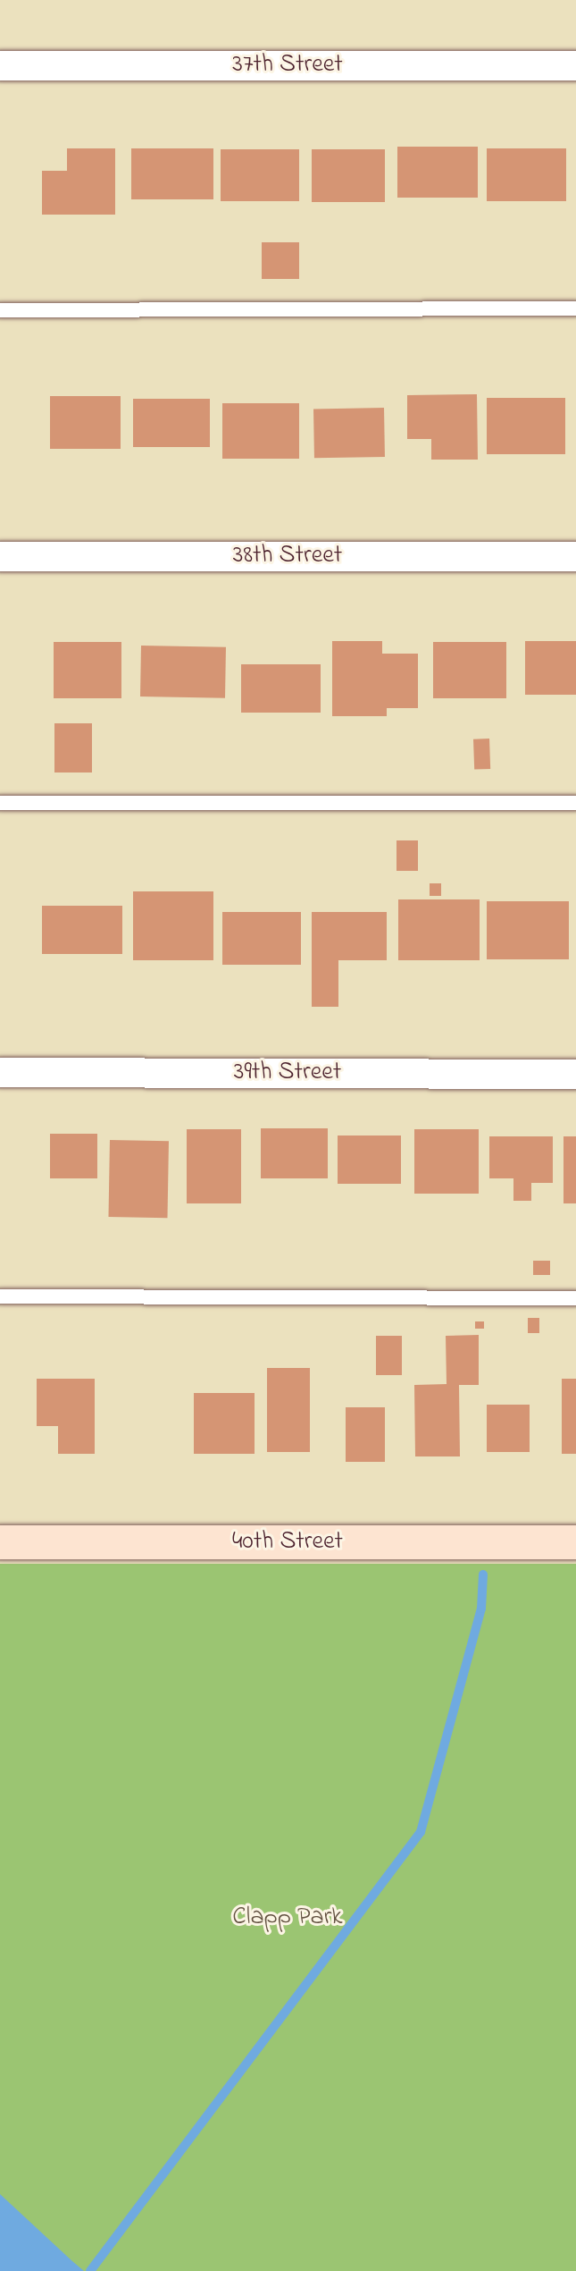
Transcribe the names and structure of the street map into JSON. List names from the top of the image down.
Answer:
{
  "streets": {
    "street": [
      "37th Street",
      "38th Street",
      "39th Street",
      "40th Street"
    ]
  },
  "parks": ["Clapp Park"]
}
